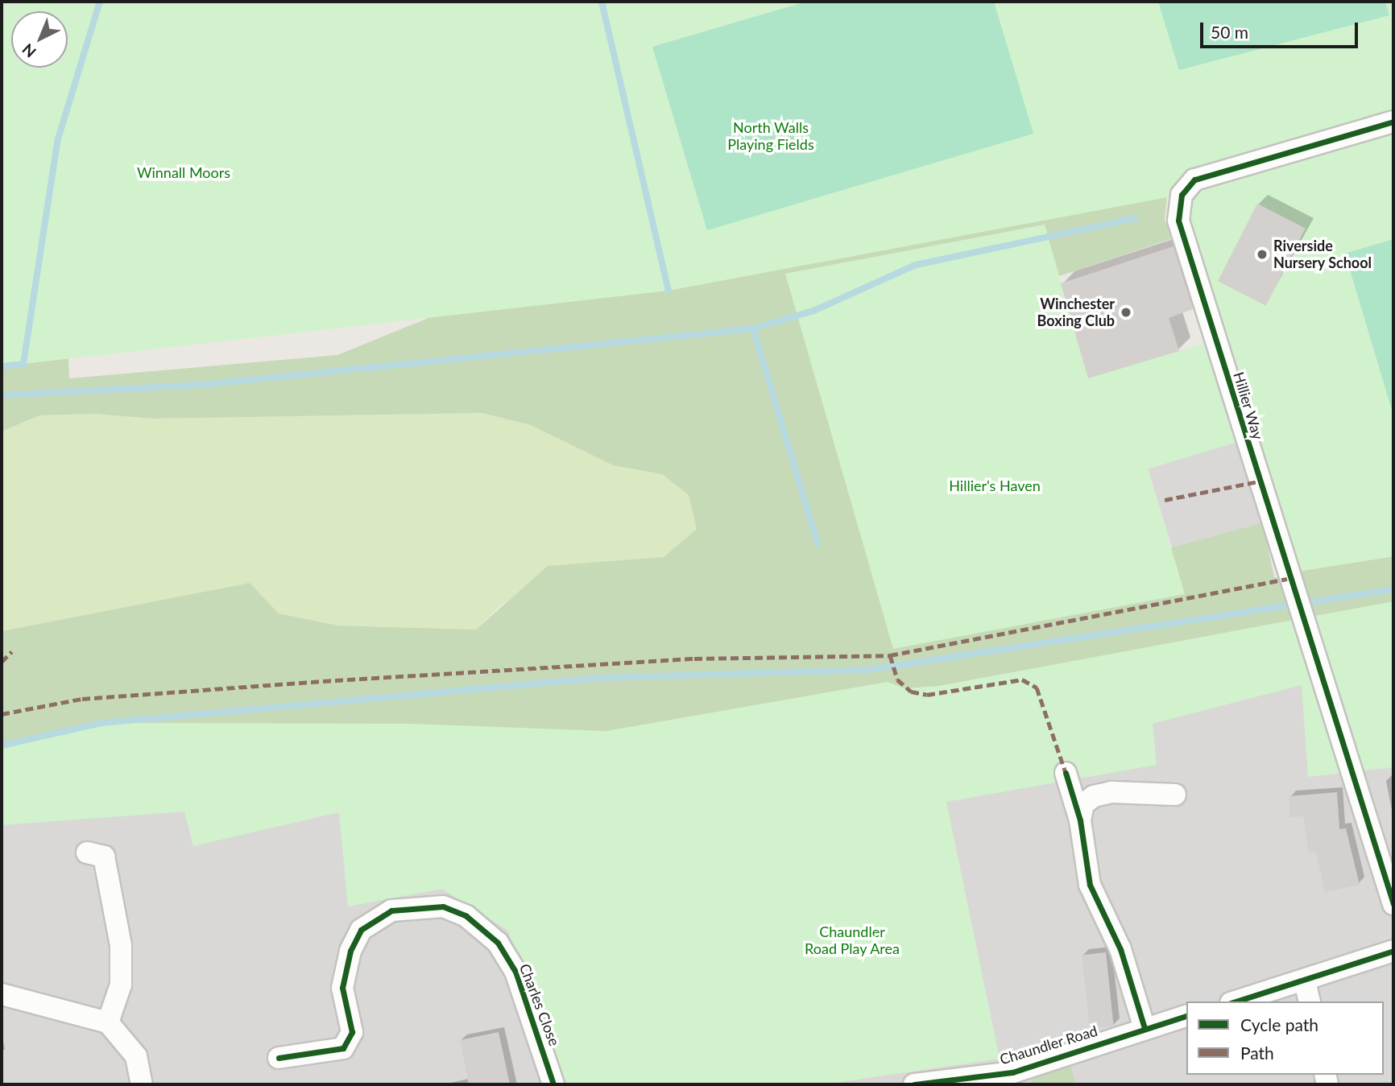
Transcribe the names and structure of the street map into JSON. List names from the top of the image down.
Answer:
{
  "streets": {
    "street": ["Hillier Way", "Charles Close", "Chaundler Road"]
  },
  "parks": [
    "North Walls Playing Fields",
    "Winnall Moors",
    "Hillier's Haven",
    "Chaundler Road Play Area"
  ],
  "places": ["Riverside Nursery School", "Winchester Boxing Club"],
  "legend": ["Cycle path", "Path"],
  "scale_bar": "50 m",
  "north": "bottom left"
}
